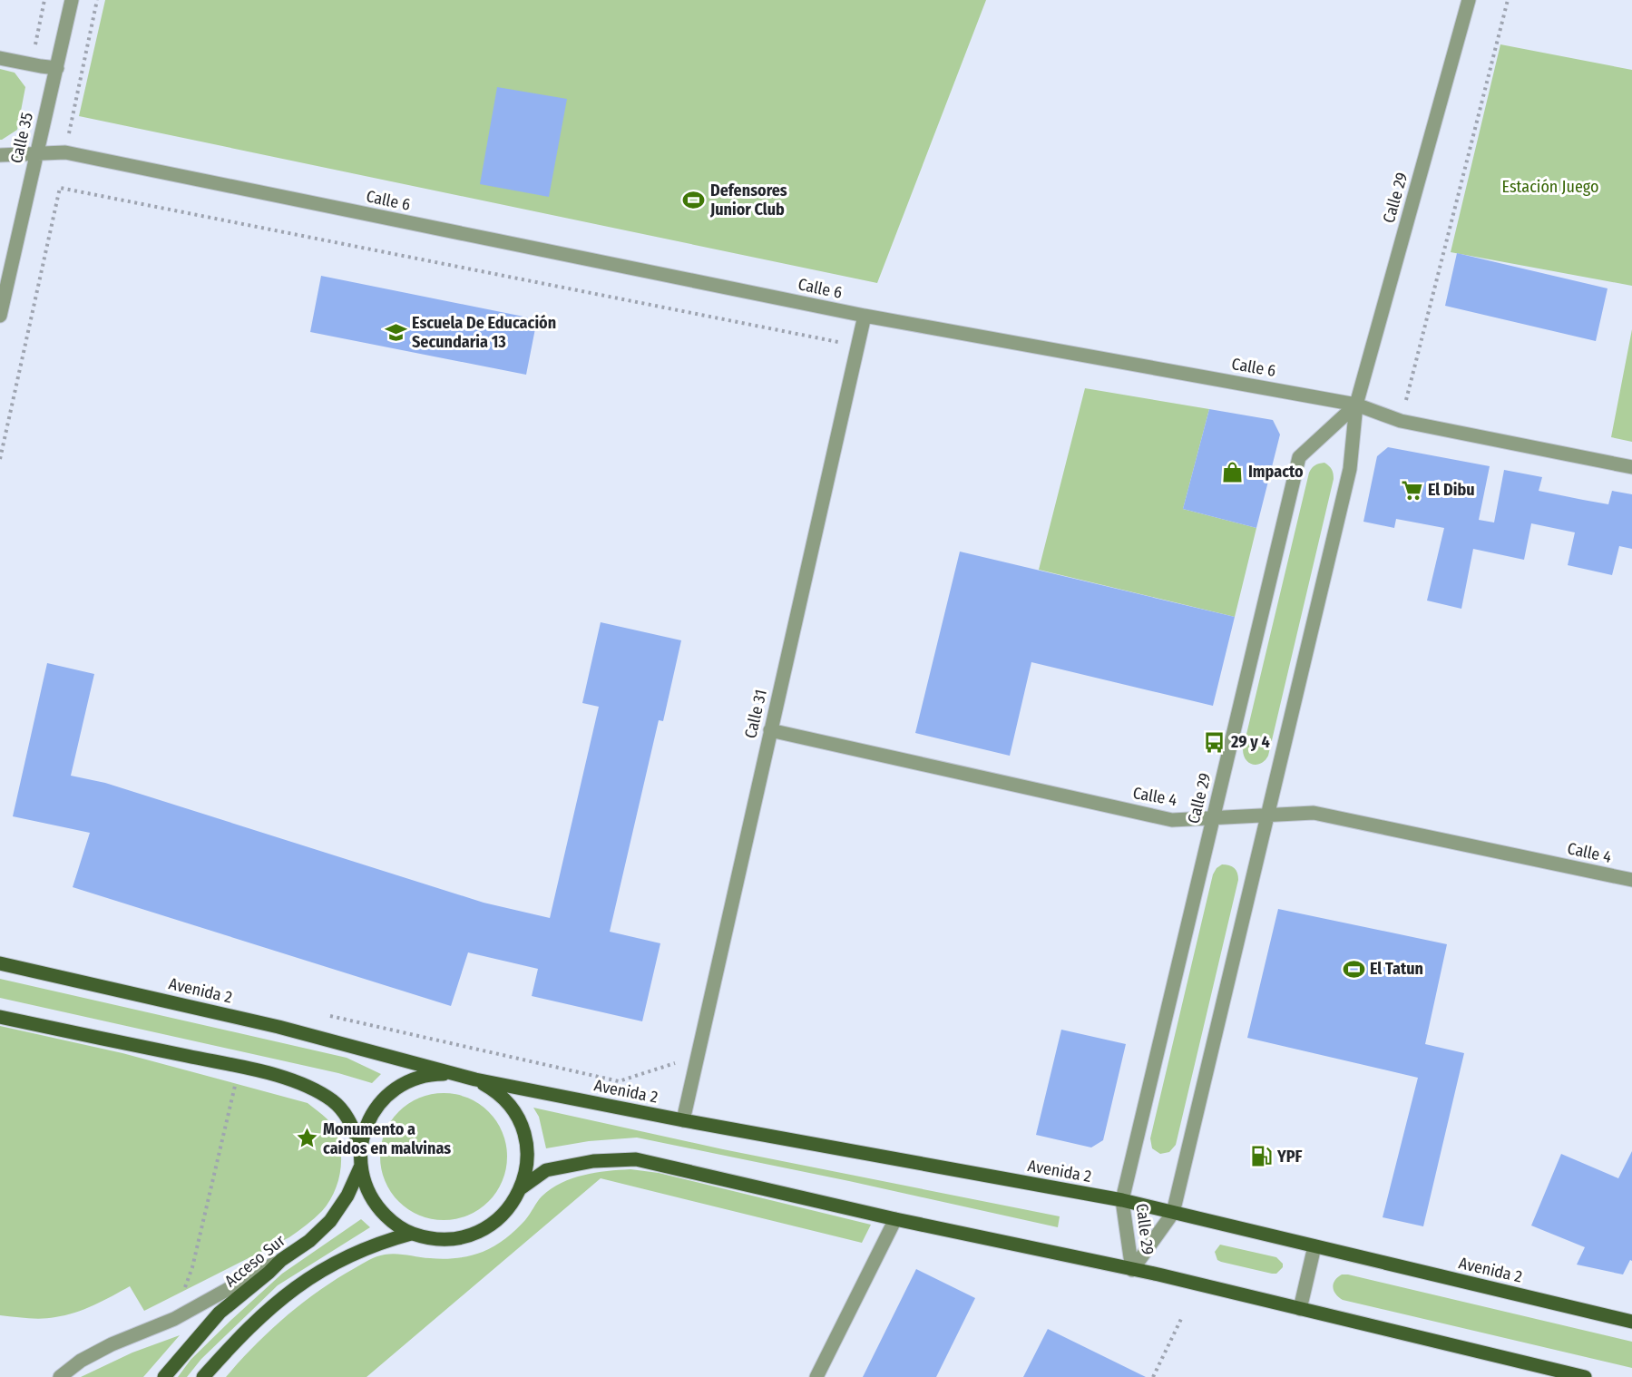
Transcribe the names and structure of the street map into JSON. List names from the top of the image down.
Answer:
{
  "streets": {
    "main road": ["Avenida 2", "Acceso Sur"],
    "street": [
      "Calle 35",
      "Calle 29",
      "Calle 6",
      "Calle 31",
      "Calle 4"
    ]
  },
  "crossings": [
    ["Calle 35", "Calle 6"],
    ["Calle 29", "Calle 6"],
    ["Calle 29", "Calle 4"],
    ["Calle 29", "Avenida 2"],
    ["Calle 6", "Calle 31"],
    ["Calle 31", "Calle 4"],
    ["Calle 31", "Avenida 2"],
    ["Avenida 2", "Acceso Sur"]
  ],
  "parks": ["Estación Juego"],
  "places": {
    "sports": ["Defensores Junior Club", "El Tatun"],
    "school or university": ["Escuela De Educación Secundaria 13"],
    "shop": ["Impacto"],
    "supermarket": ["El Dibu"],
    "bus stop": ["29 y 4"],
    "place": ["Monumento a caidos en malvinas"],
    "fuel station": ["YPF"]
  }
}
